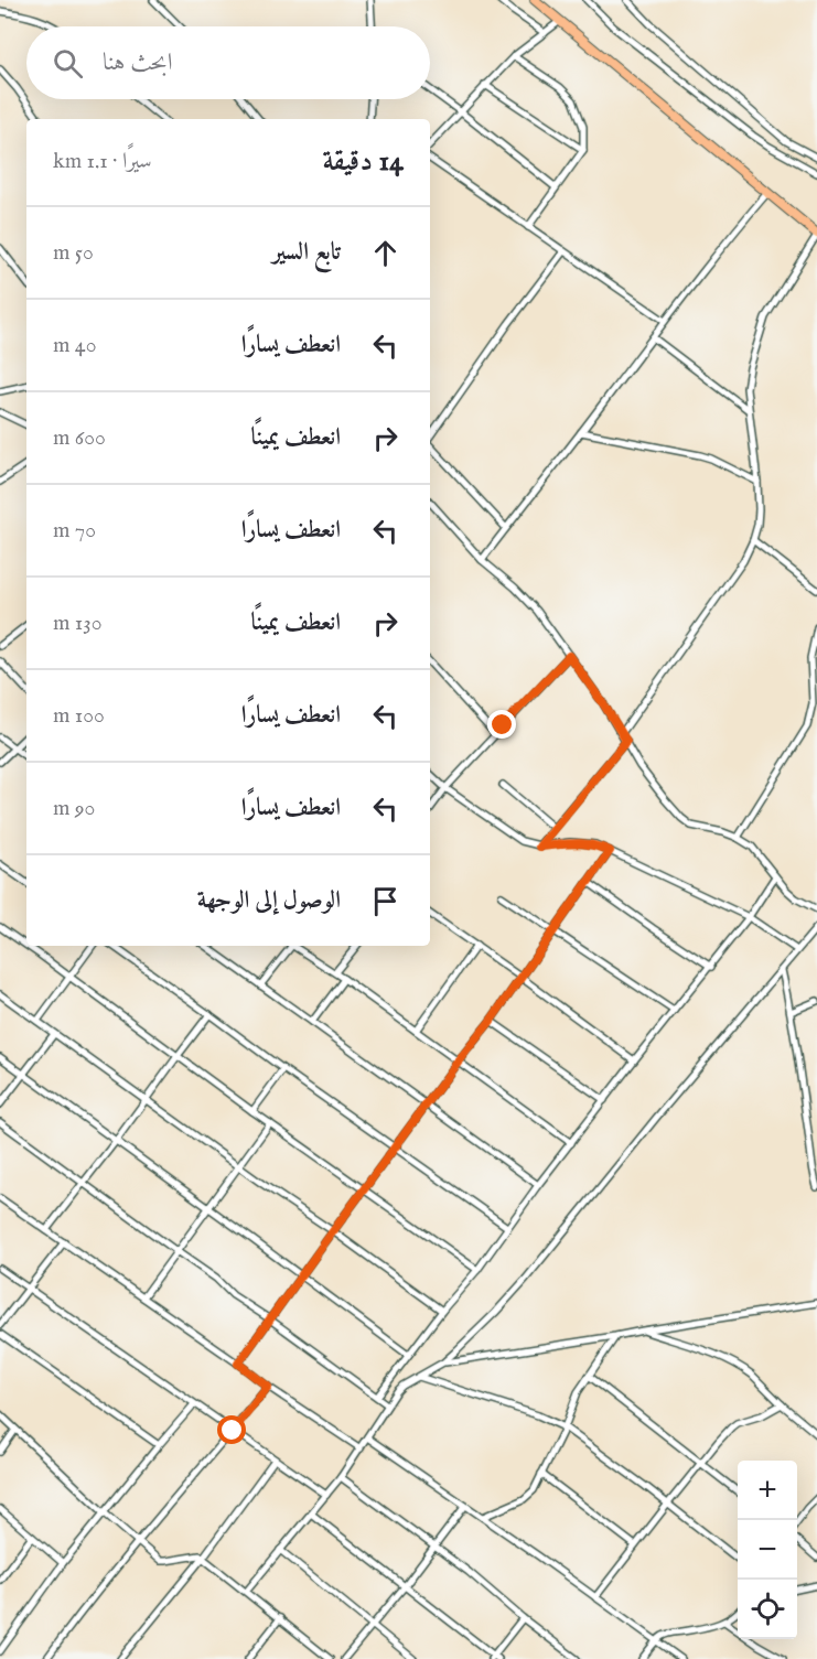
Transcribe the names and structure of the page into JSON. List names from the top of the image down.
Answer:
{
  "page": {
    "search": "ابحث هنا",
    "heading": ["14 دقيقة", "سيرًا · 1.1 km"],
    "list": [
      ["تابع السير", "50 m"],
      ["انعطف يسارًا", "40 m"],
      ["انعطف يمينًا", "600 m"],
      ["انعطف يسارًا", "70 m"],
      ["انعطف يمينًا", "130 m"],
      ["انعطف يسارًا", "100 m"],
      ["انعطف يسارًا", "90 m"],
      "الوصول إلى الوجهة"
    ],
    "map_buttons": ["+", "−"]
  }
}
